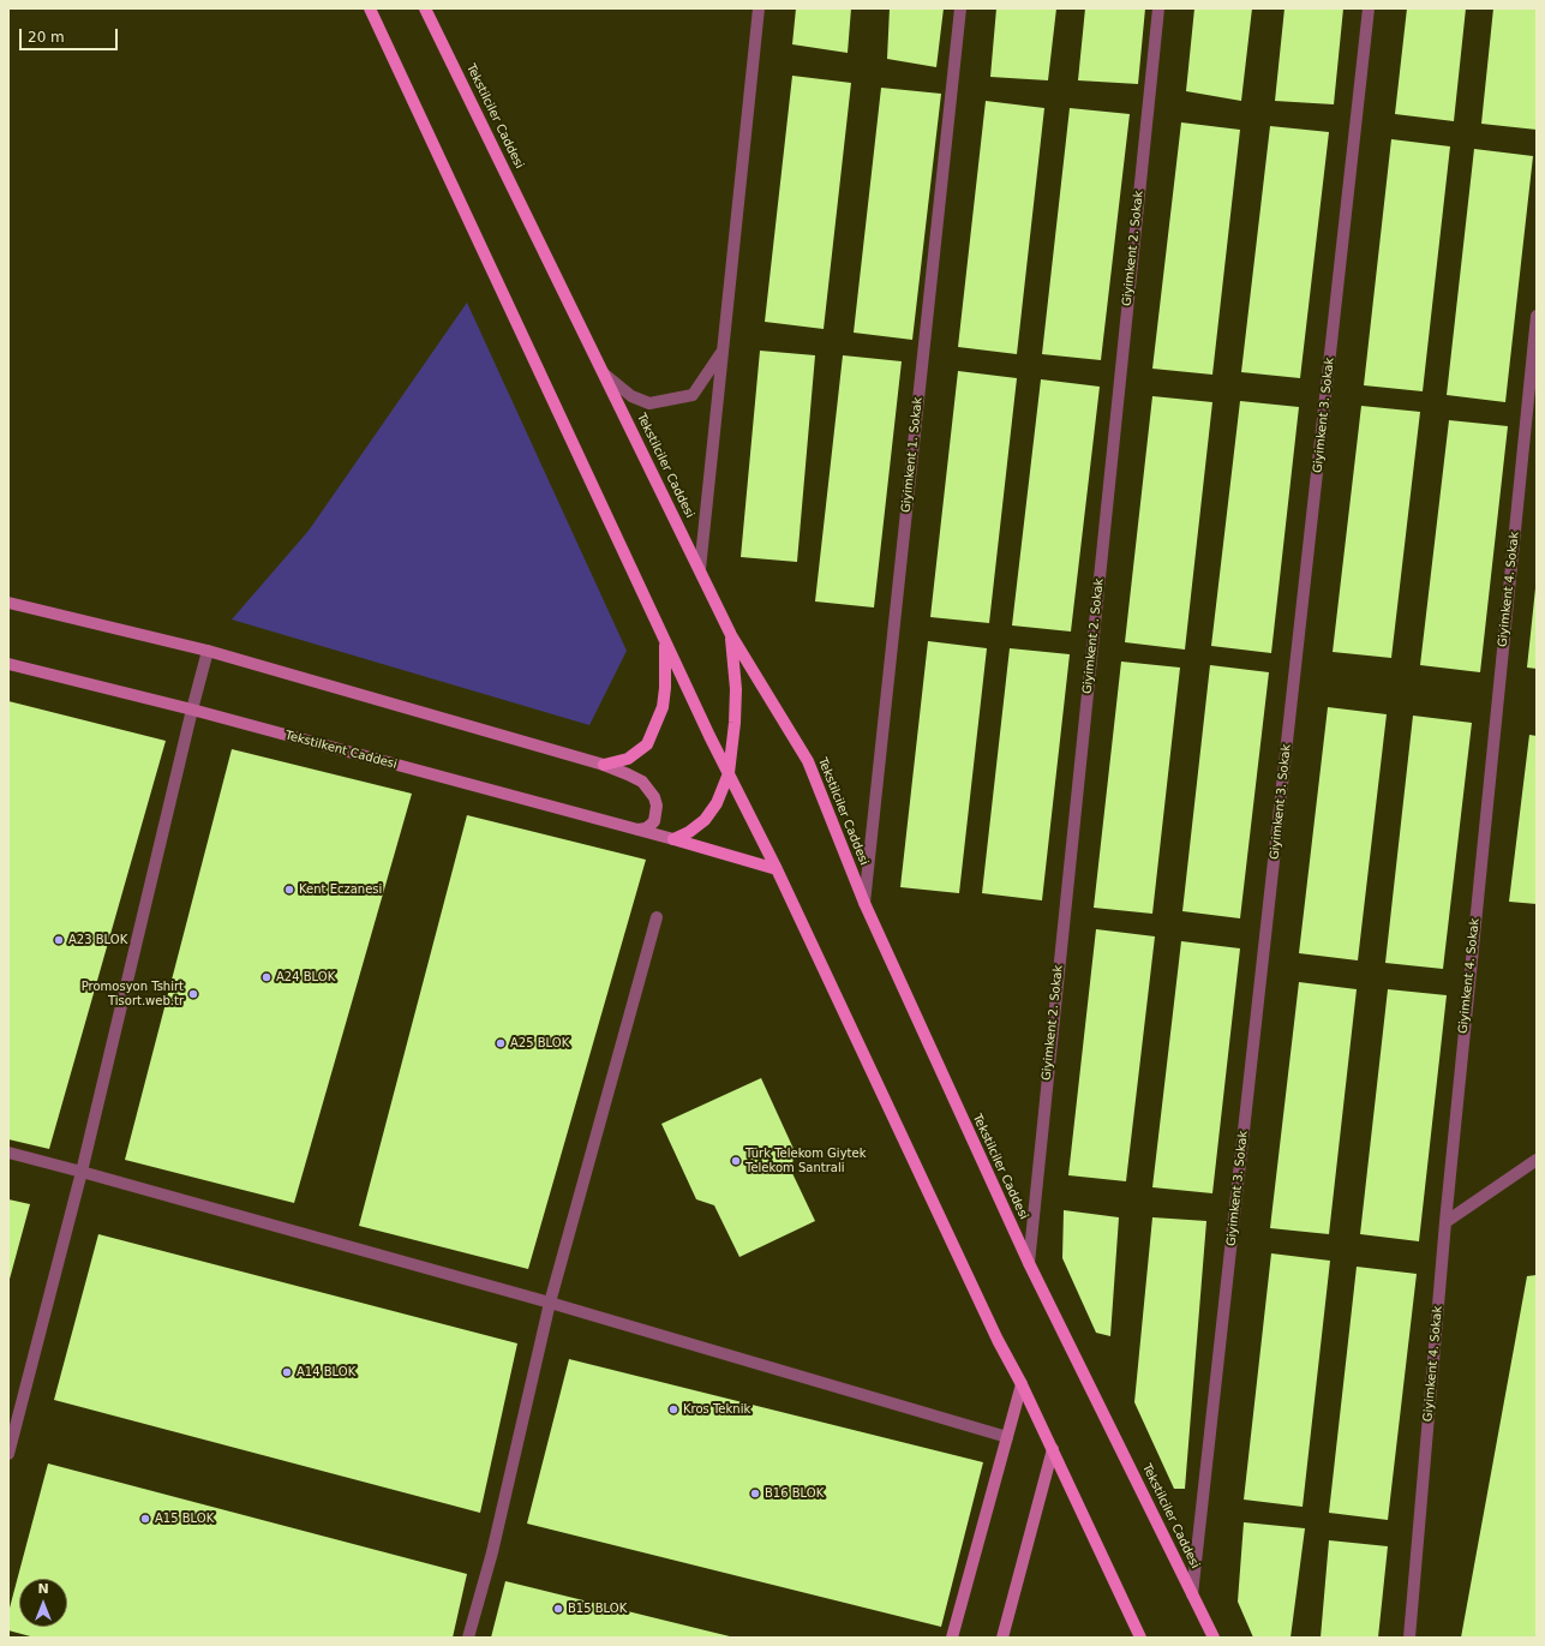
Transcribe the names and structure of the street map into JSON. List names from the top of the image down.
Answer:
{
  "streets": {
    "main road": ["Tekstilciler Caddesi", "Tekstilkent Caddesi"],
    "street": [
      "Giyimkent 2. Sokak",
      "Giyimkent 3. Sokak",
      "Giyimkent 1. Sokak",
      "Giyimkent 4. Sokak"
    ]
  },
  "crossings": [
    ["Tekstilciler Caddesi", "Giyimkent 2. Sokak"],
    ["Tekstilciler Caddesi", "Giyimkent 3. Sokak"],
    ["Tekstilciler Caddesi", "Giyimkent 1. Sokak"]
  ],
  "places": [
    "Kent Eczanesi",
    "A23 BLOK",
    "A24 BLOK",
    "Promosyon Tshirt Tisort.web.tr",
    "A25 BLOK",
    "Türk Telekom Giytek Telekom Santrali",
    "A14 BLOK",
    "Kros Teknik",
    "B16 BLOK",
    "A15 BLOK",
    "B15 BLOK"
  ],
  "scale_bar": "20 m",
  "north": "top"
}
